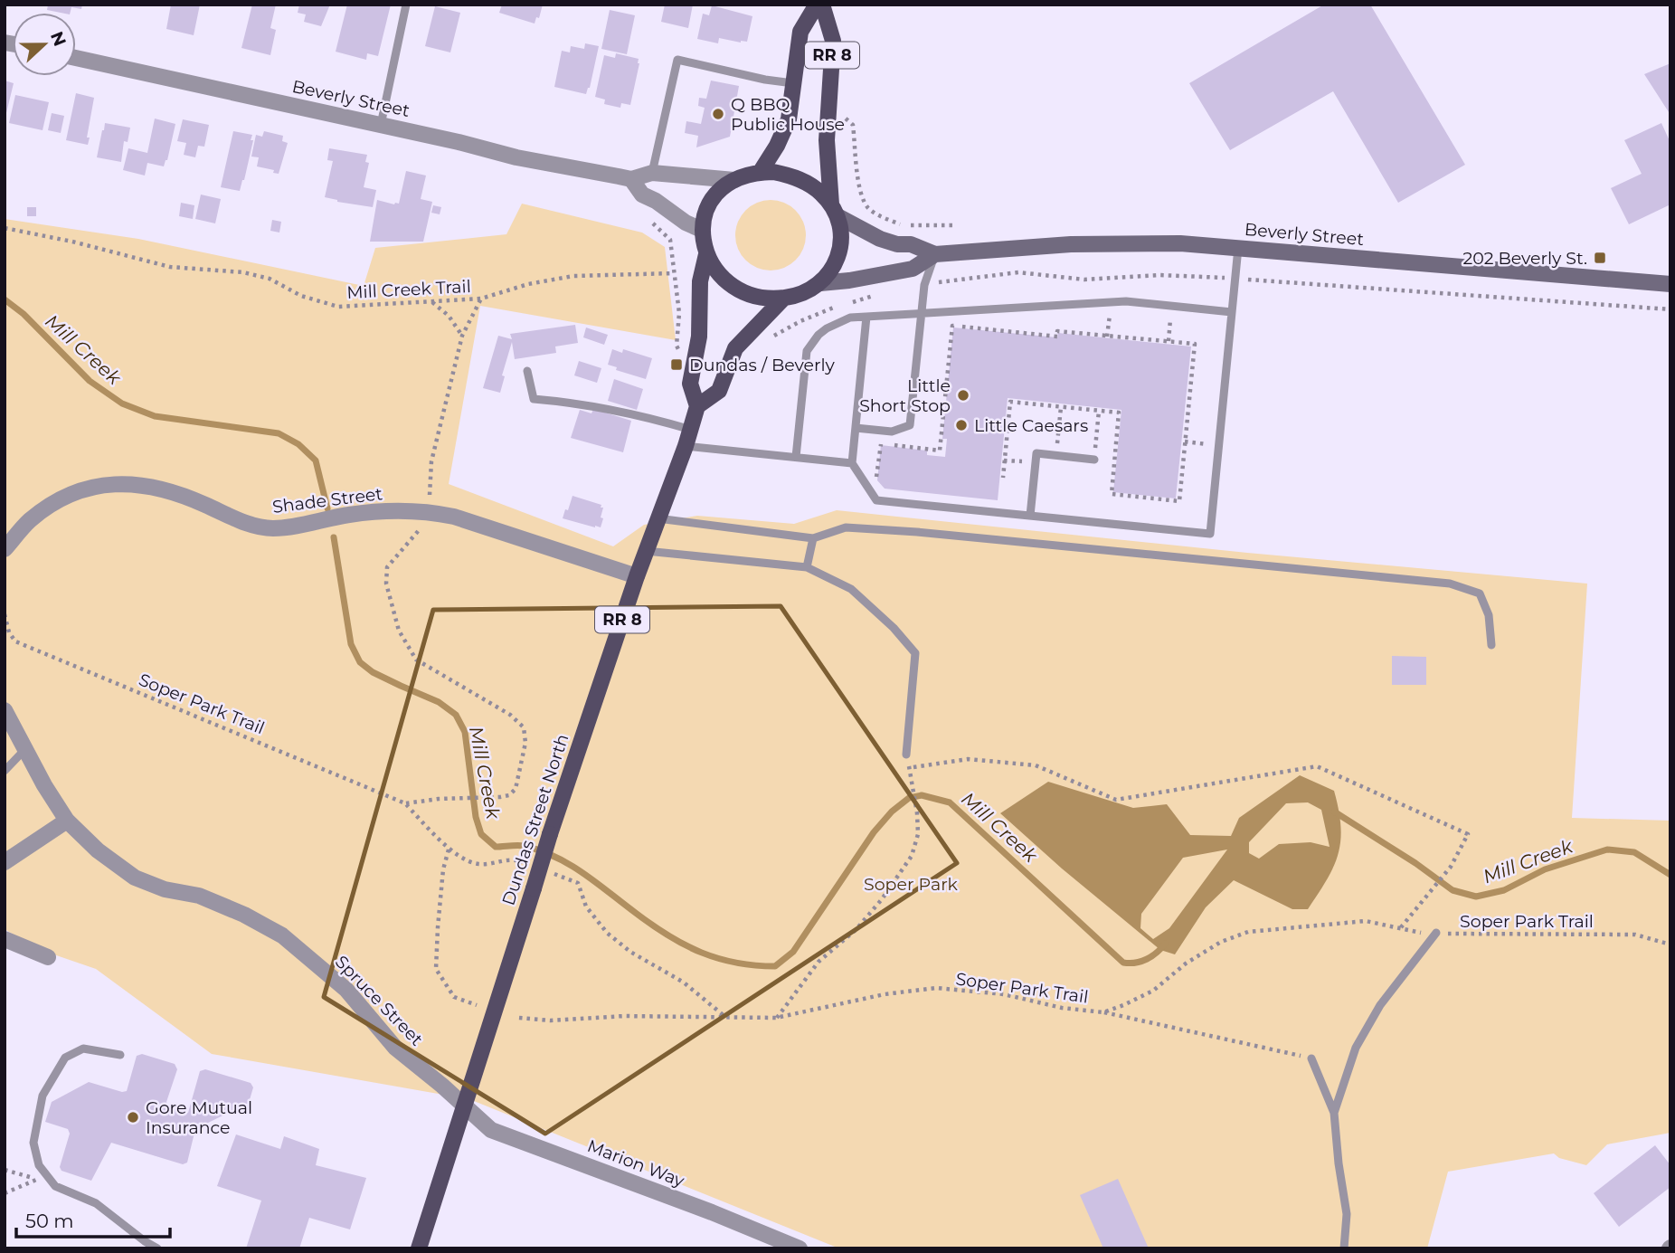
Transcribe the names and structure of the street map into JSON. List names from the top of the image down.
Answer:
{
  "streets": {
    "main road": ["RR 8", "Beverly Street", "Dundas Street North"],
    "street": ["Shade Street", "Spruce Street", "Marion Way"],
    "path": ["Mill Creek Trail", "Soper Park Trail"]
  },
  "crossings": [
    ["RR 8", "Beverly Street"],
    ["RR 8", "Dundas Street North"],
    ["Beverly Street", "Dundas Street North"],
    ["Shade Street", "Dundas Street North"],
    ["Dundas Street North", "Spruce Street"],
    ["Dundas Street North", "Marion Way"],
    ["Spruce Street", "Marion Way"]
  ],
  "water": ["Mill Creek"],
  "parks": ["Soper Park"],
  "places": {
    "other": [
      "Q BBQ Public House",
      "Little Short Stop",
      "Little Caesars",
      "Gore Mutual Insurance"
    ],
    "transit": ["202 Beverly St.", "Dundas / Beverly"]
  },
  "scale_bar": "50 m",
  "north": "right"
}
